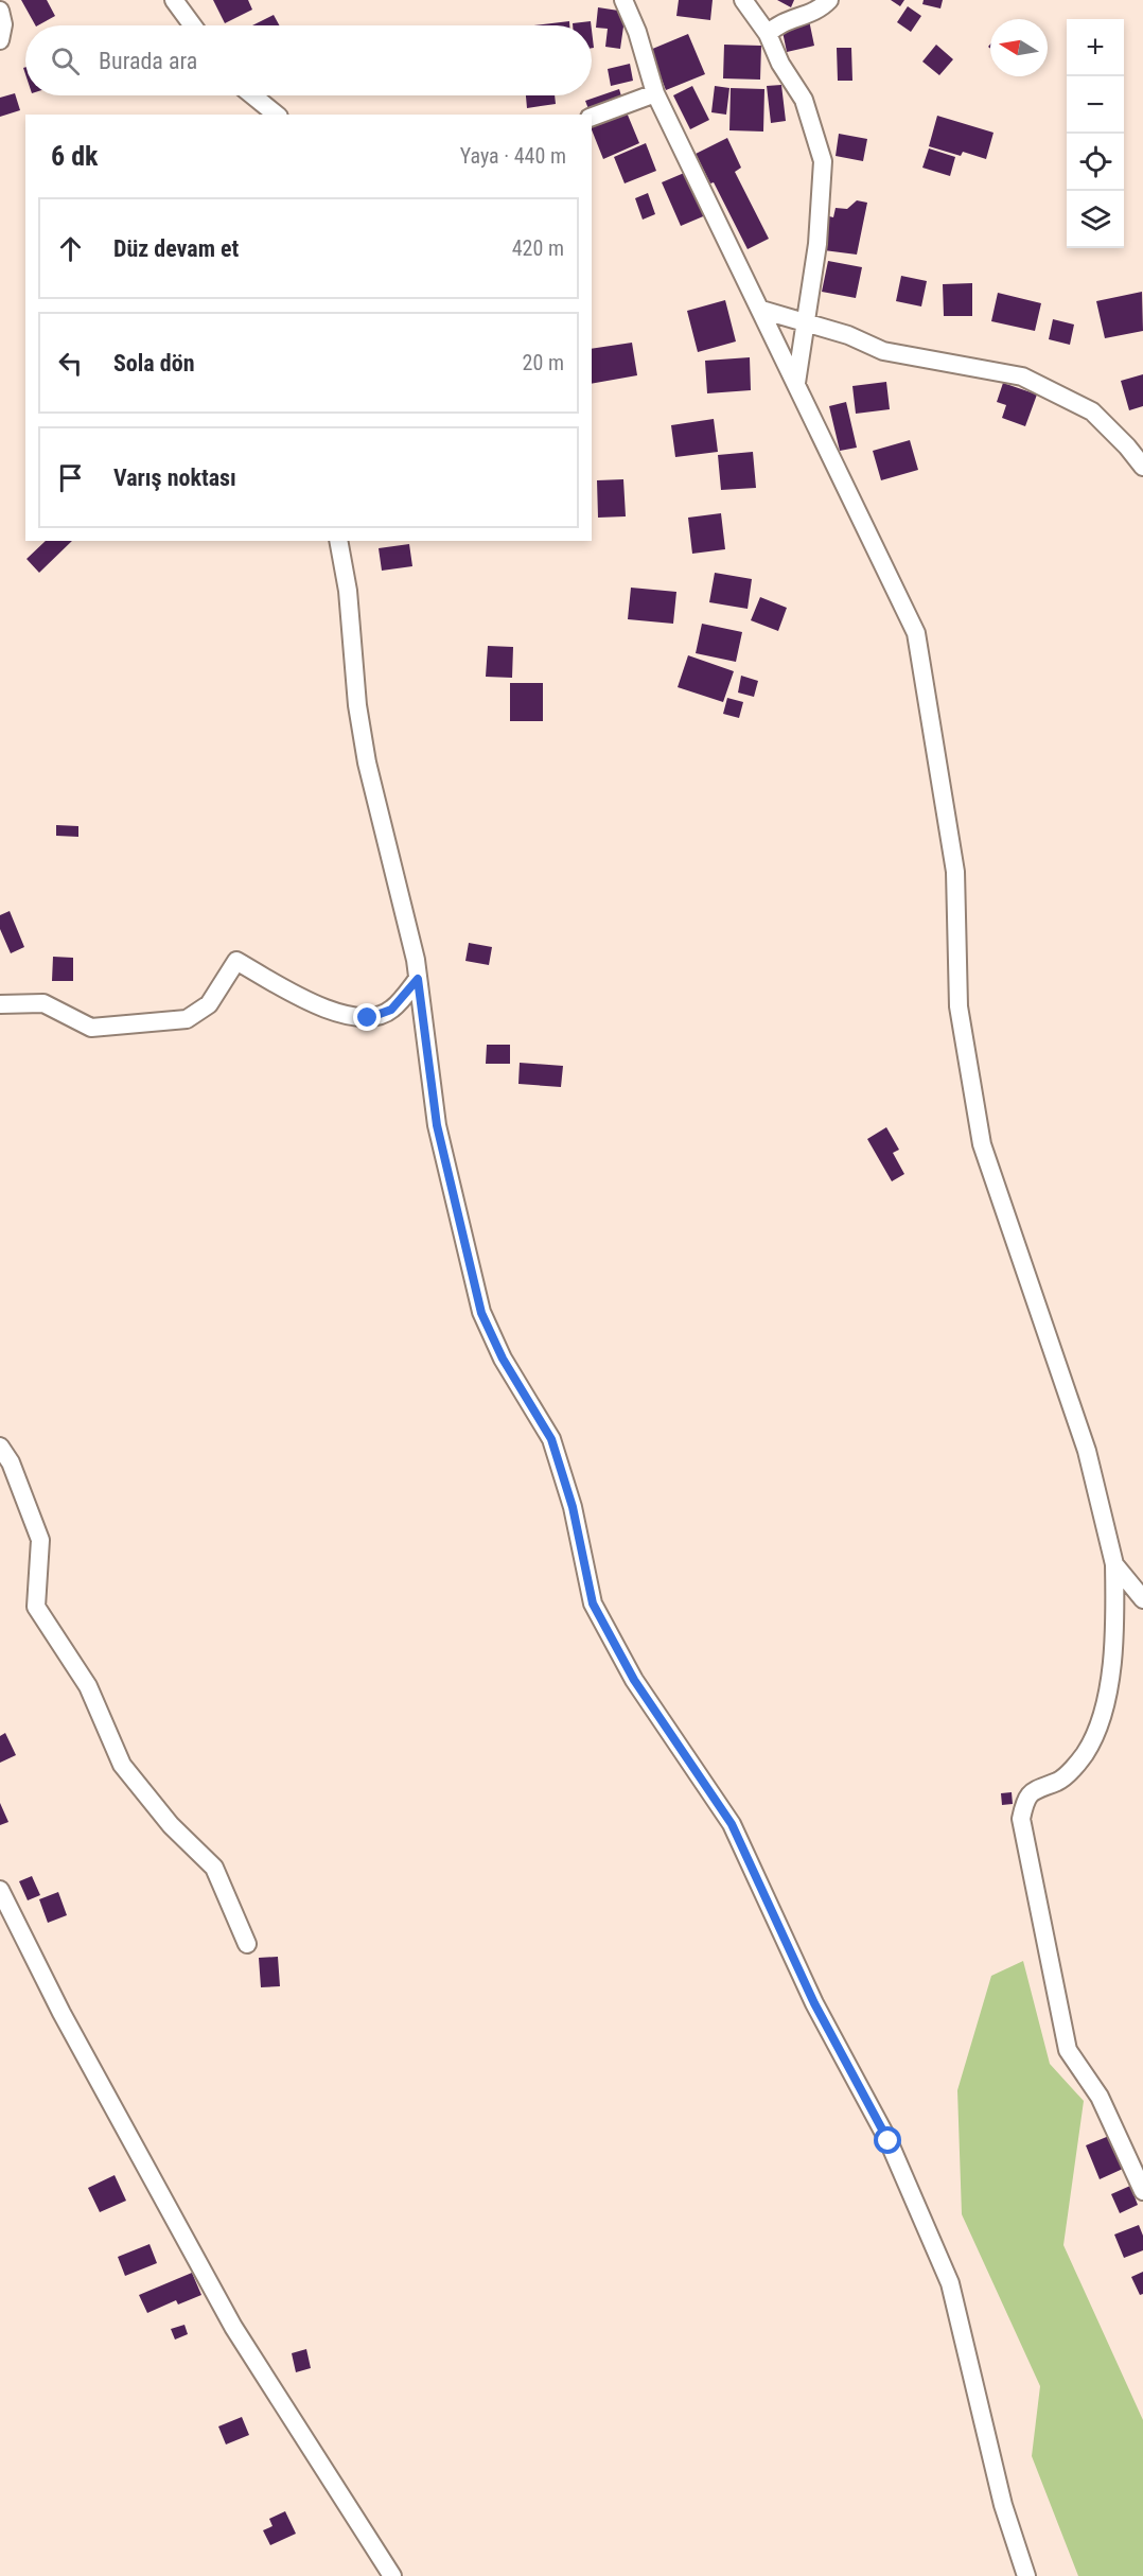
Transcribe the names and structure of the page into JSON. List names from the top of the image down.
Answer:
{
  "north": "left",
  "page": {
    "map_buttons": ["+", "−"],
    "search": "Burada ara",
    "heading": ["6 dk", "Yaya · 440 m"],
    "list": [
      ["Düz devam et", "420 m"],
      ["Sola dön", "20 m"],
      "Varış noktası"
    ]
  }
}
